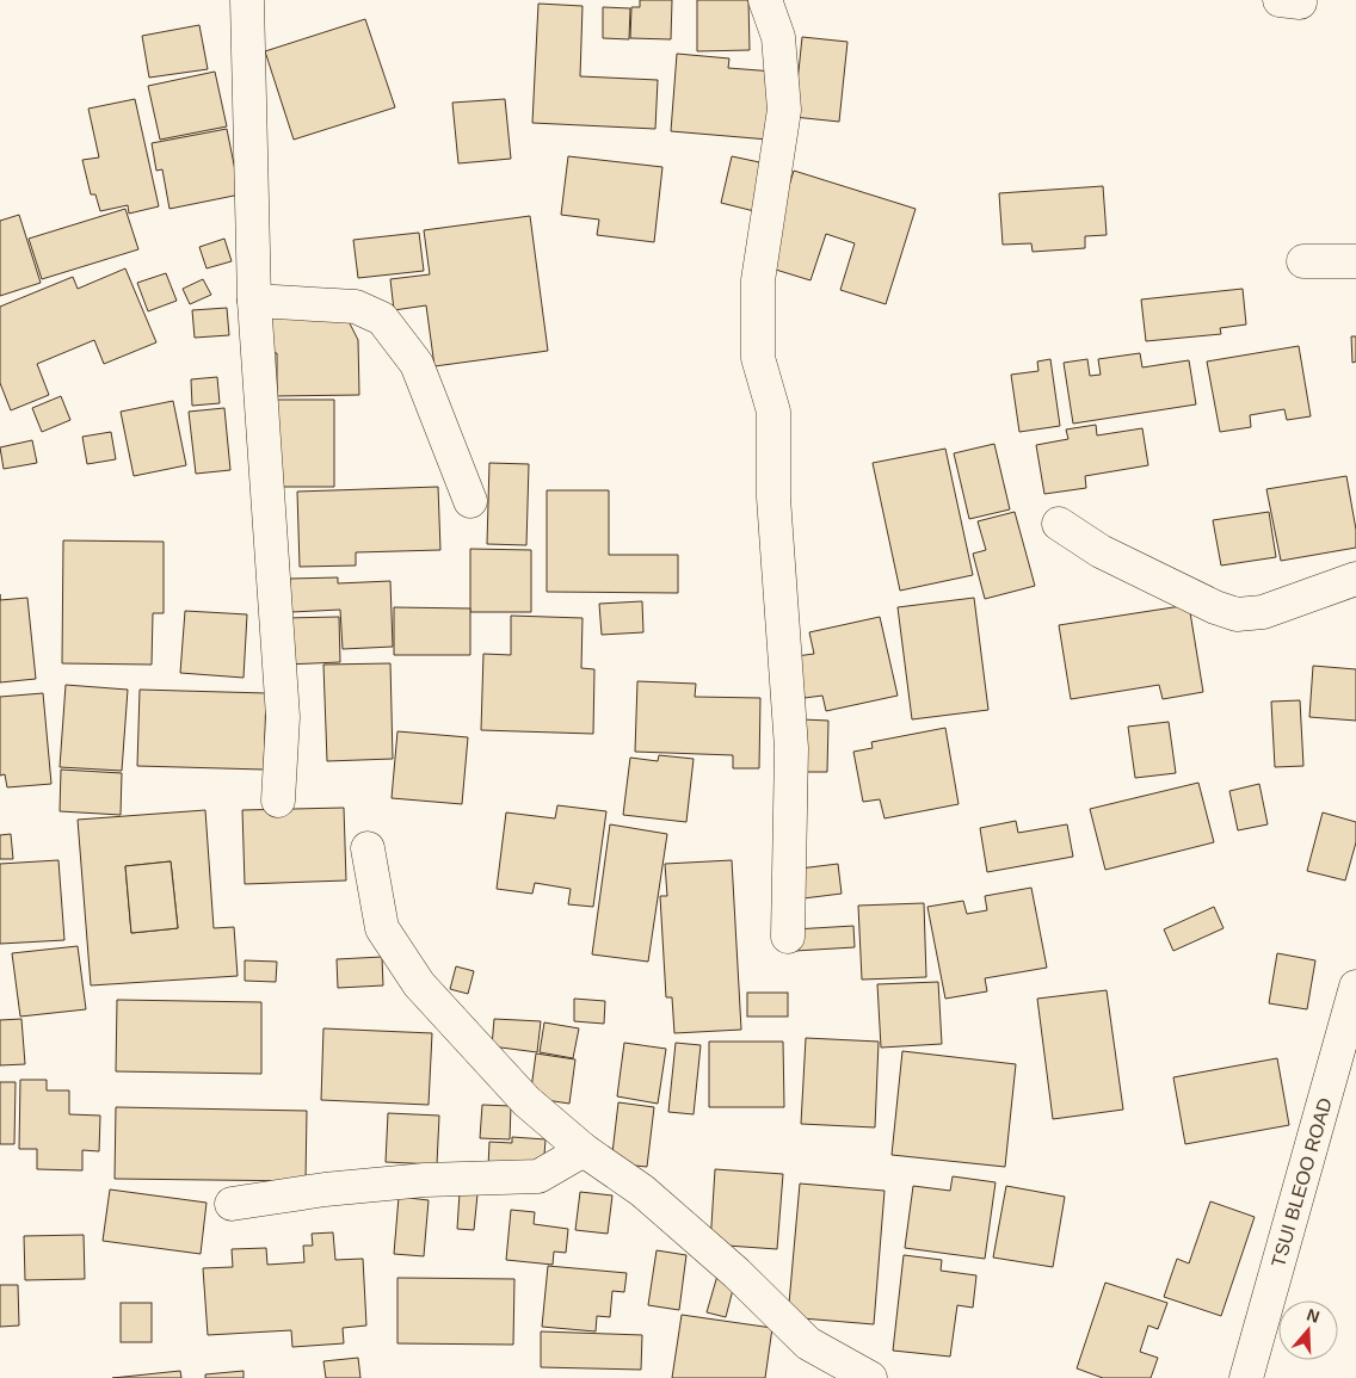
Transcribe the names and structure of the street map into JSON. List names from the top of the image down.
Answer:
{
  "streets": {
    "street": ["TSUI BLEOO ROAD"]
  },
  "north": "top"
}
